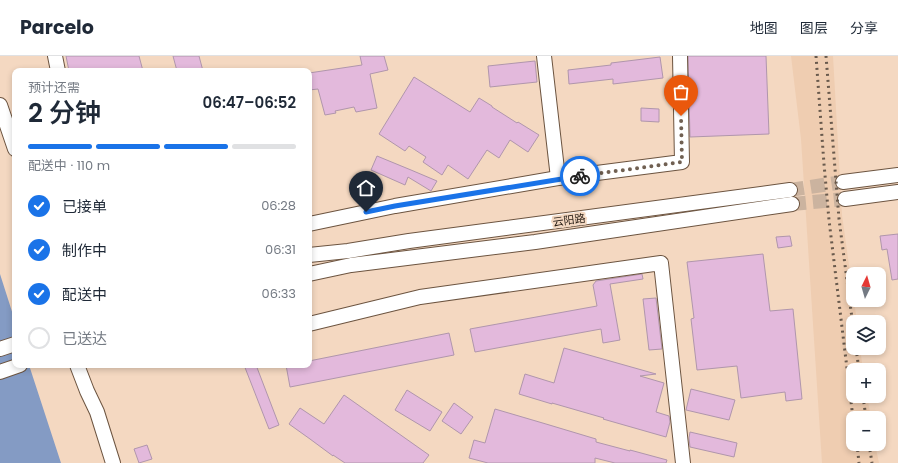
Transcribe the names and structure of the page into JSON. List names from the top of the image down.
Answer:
{
  "streets": {
    "street": ["云阳路"]
  },
  "north": "top",
  "page": {
    "header": "Parcelo",
    "nav": ["地图", "图层", "分享"],
    "heading": ["2 分钟", "预计还需", "06:47–06:52"],
    "bar": "配送中 · 110 m",
    "list": [
      ["已接单", "06:28"],
      ["制作中", "06:31"],
      ["配送中", "06:33"],
      "已送达"
    ],
    "map_buttons": ["+", "−"]
  }
}
